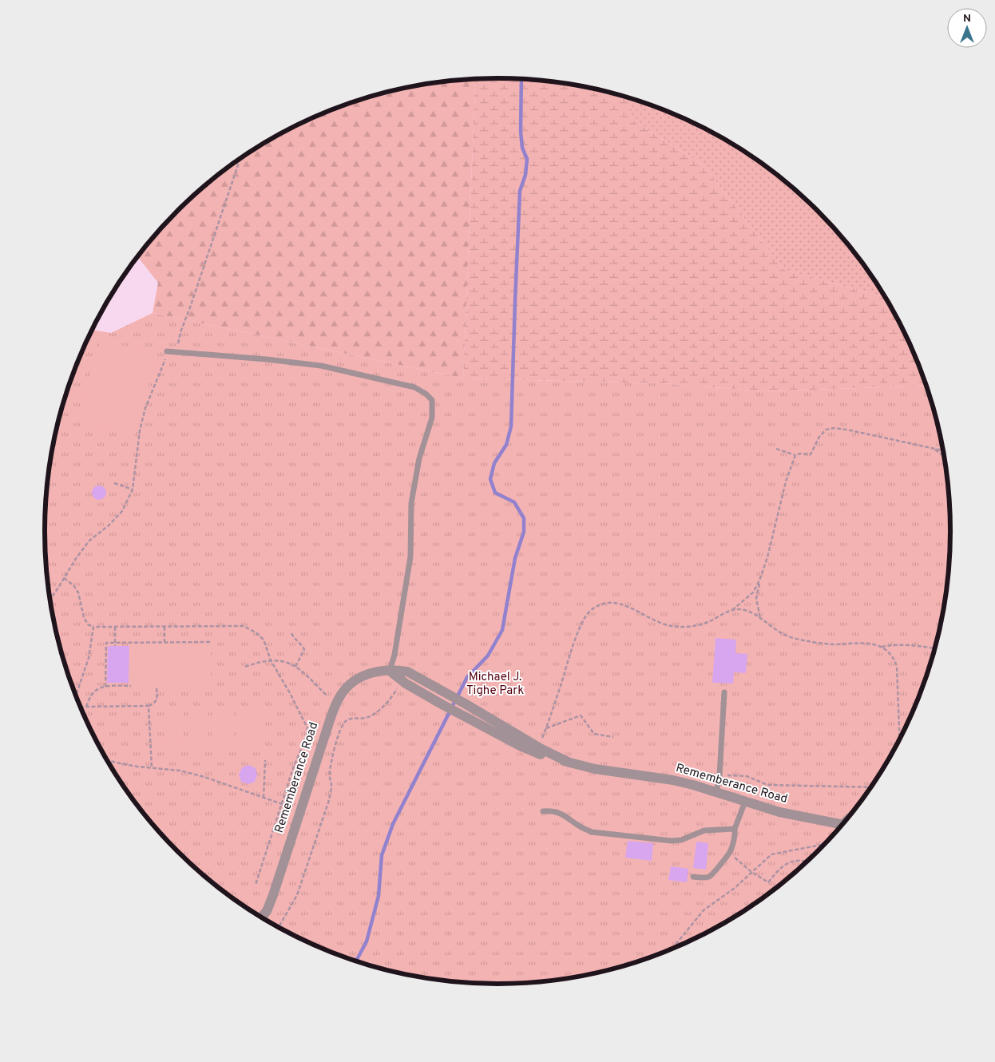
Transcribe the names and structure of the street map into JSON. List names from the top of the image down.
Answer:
{
  "streets": {
    "street": ["Rememberance Road"]
  },
  "parks": ["Michael J. Tighe Park"],
  "north": "top"
}
